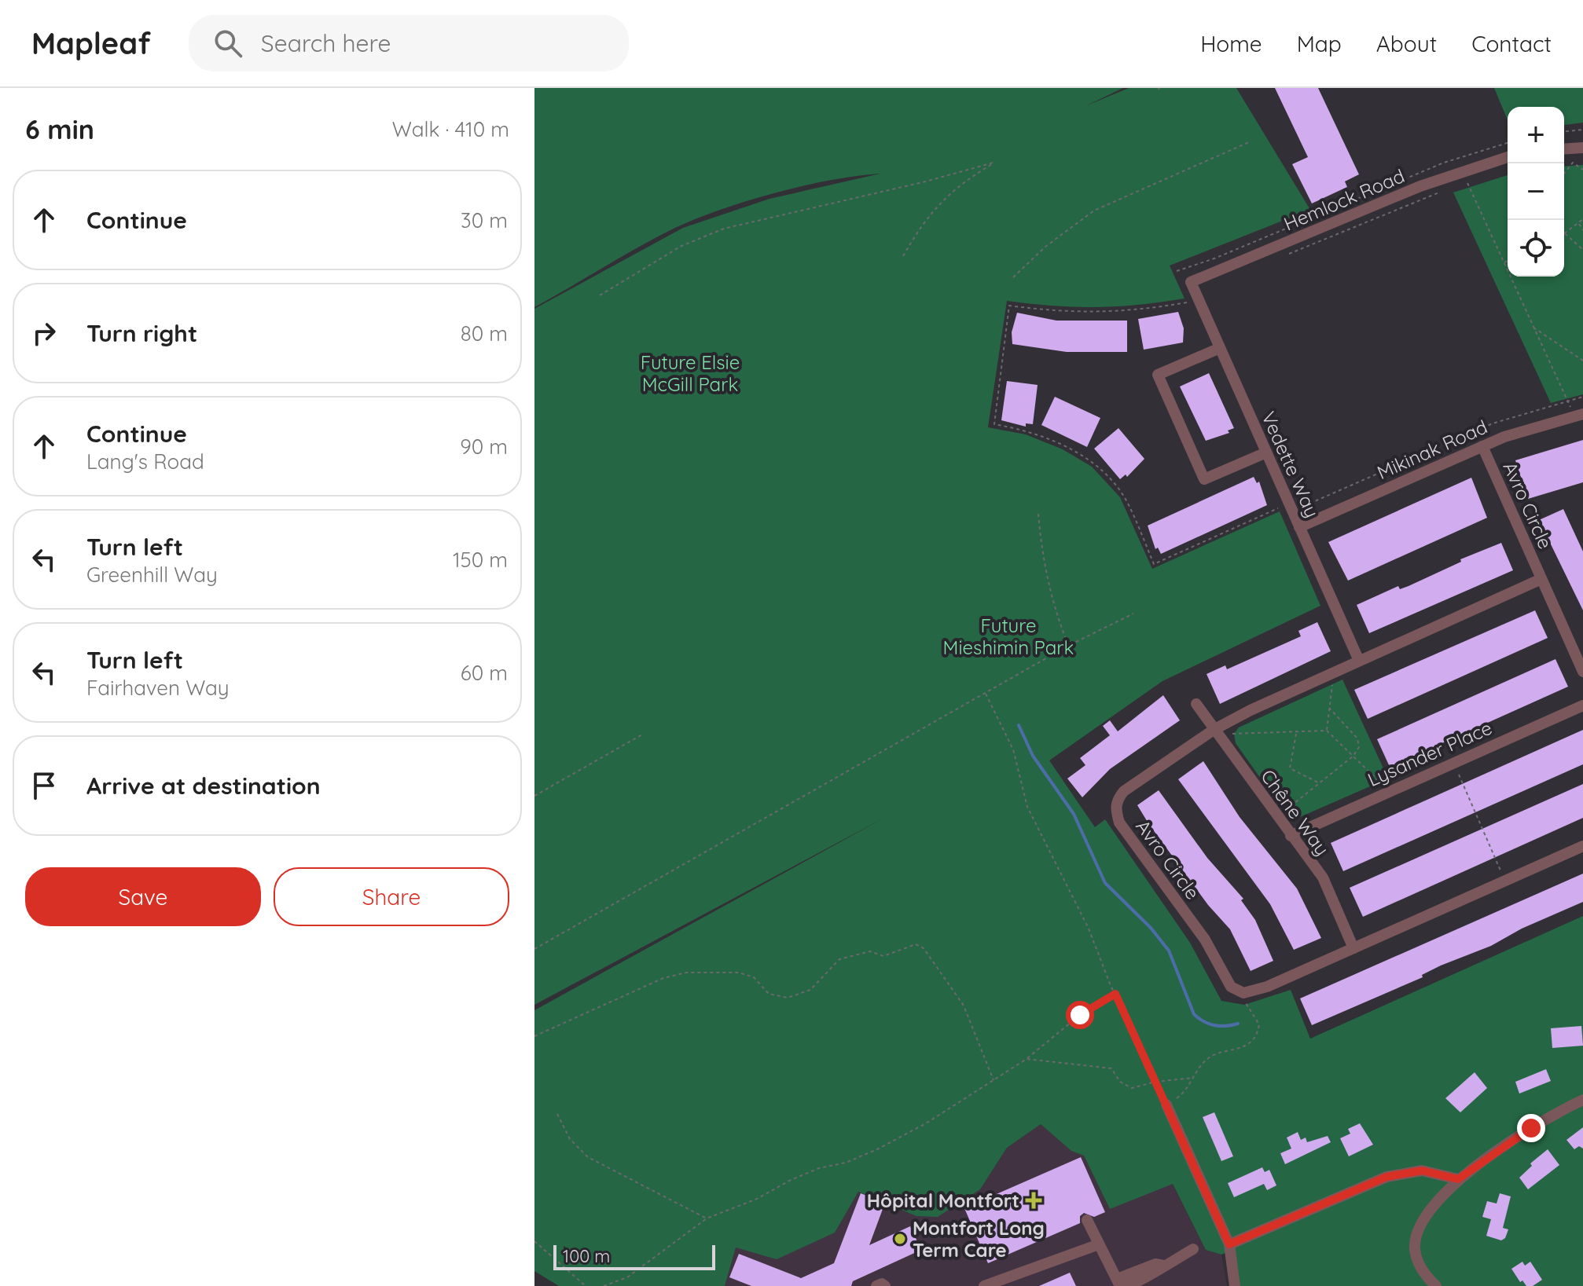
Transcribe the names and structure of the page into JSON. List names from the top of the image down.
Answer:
{
  "streets": {
    "street": [
      "Hemlock Road",
      "Mikinak Road",
      "Vedette Way",
      "Avro Circle",
      "Lysander Place",
      "Chêne Way"
    ]
  },
  "crossings": [
    ["Hemlock Road", "Vedette Way"],
    ["Mikinak Road", "Vedette Way"],
    ["Mikinak Road", "Avro Circle"],
    ["Vedette Way", "Avro Circle"],
    ["Avro Circle", "Chêne Way"],
    ["Lysander Place", "Chêne Way"]
  ],
  "parks": ["Future Elsie McGill Park", "Future Mieshimin Park"],
  "places": {
    "health": ["Hôpital Montfort"],
    "other": ["Montfort Long Term Care"]
  },
  "scale_bar": "100 m",
  "page": {
    "header": "Mapleaf",
    "search": "Search here",
    "nav": [
      "Home",
      "Map",
      "About",
      "Contact"
    ],
    "heading": ["6 min", "Walk · 410 m"],
    "map_buttons": ["+", "−"],
    "list": [
      ["Continue", "30 m"],
      ["Turn right", "80 m"],
      ["Continue", "Lang's Road", "90 m"],
      ["Turn left", "Greenhill Way", "150 m"],
      ["Turn left", "Fairhaven Way", "60 m"],
      "Arrive at destination"
    ],
    "buttons": ["Save", "Share"],
    "scale": "100 m"
  }
}
